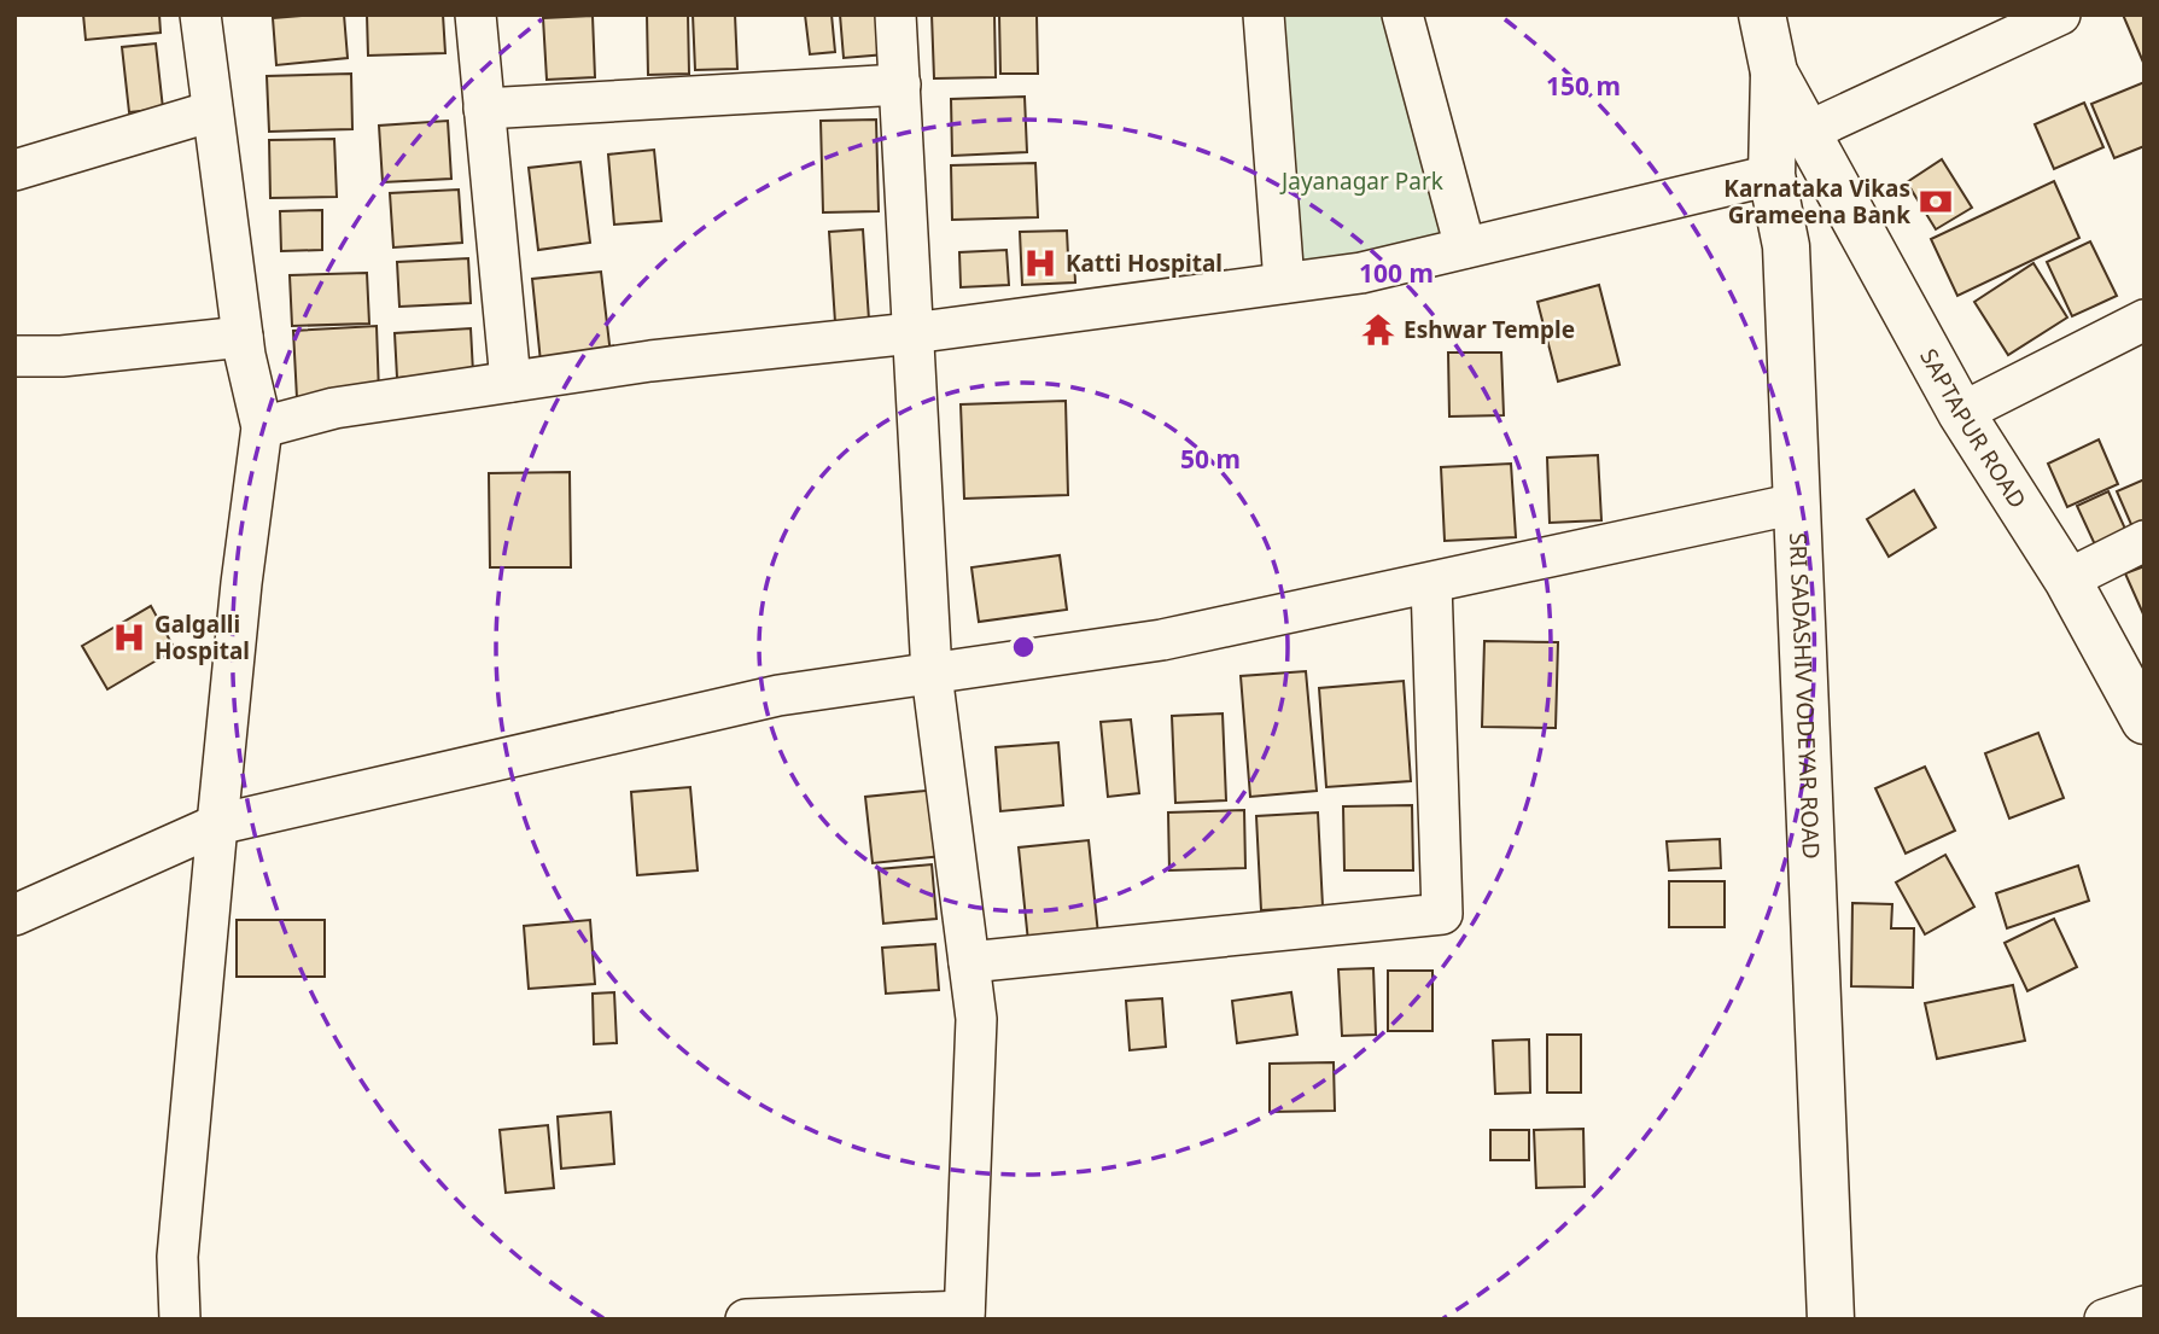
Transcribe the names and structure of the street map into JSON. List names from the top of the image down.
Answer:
{
  "streets": {
    "main road": ["SAPTAPUR ROAD", "SRI SADASHIV VODEYAR ROAD"]
  },
  "crossings": [
    ["SAPTAPUR ROAD", "SRI SADASHIV VODEYAR ROAD"]
  ],
  "parks": ["Jayanagar Park"],
  "places": {
    "bank": ["Karnataka Vikas Grameena Bank"],
    "hospital": ["Katti Hospital", "Galgalli Hospital"],
    "temple": ["Eshwar Temple"]
  },
  "rings": ["150 m", "100 m", "50 m"]
}
